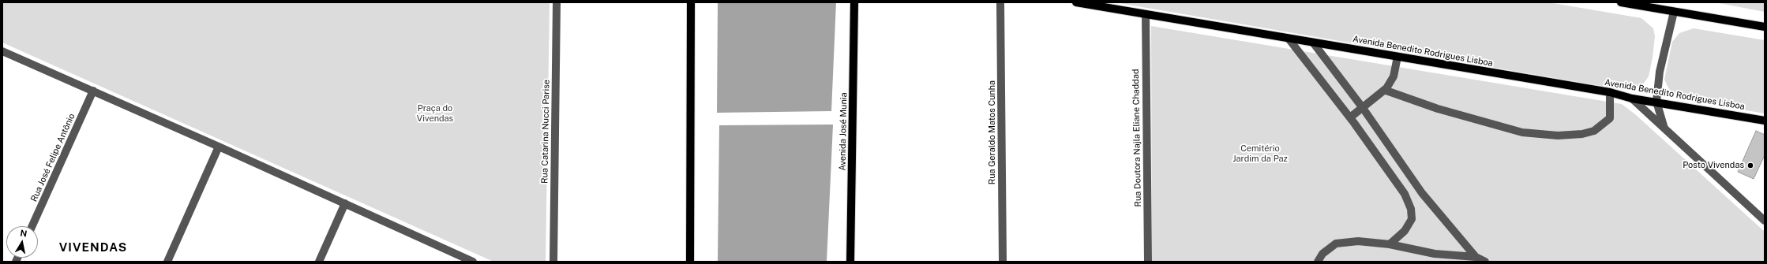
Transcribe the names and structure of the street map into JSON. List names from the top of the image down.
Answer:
{
  "streets": {
    "main road": ["Avenida Benedito Rodrigues Lisboa", "Avenida José Munia"],
    "street": [
      "Rua Catarina Nucci Parise",
      "Rua Geraldo Matos Cunha",
      "Rua Doutora Najla Eliane Chaddad",
      "Rua José Felipe Antônio"
    ]
  },
  "crossings": [
    ["Avenida Benedito Rodrigues Lisboa", "Rua Doutora Najla Eliane Chaddad"]
  ],
  "districts": ["VIVENDAS"],
  "parks": ["Praça do Vivendas", "Cemitério Jardim da Paz"],
  "places": ["Posto Vivendas"],
  "north": "top"
}
